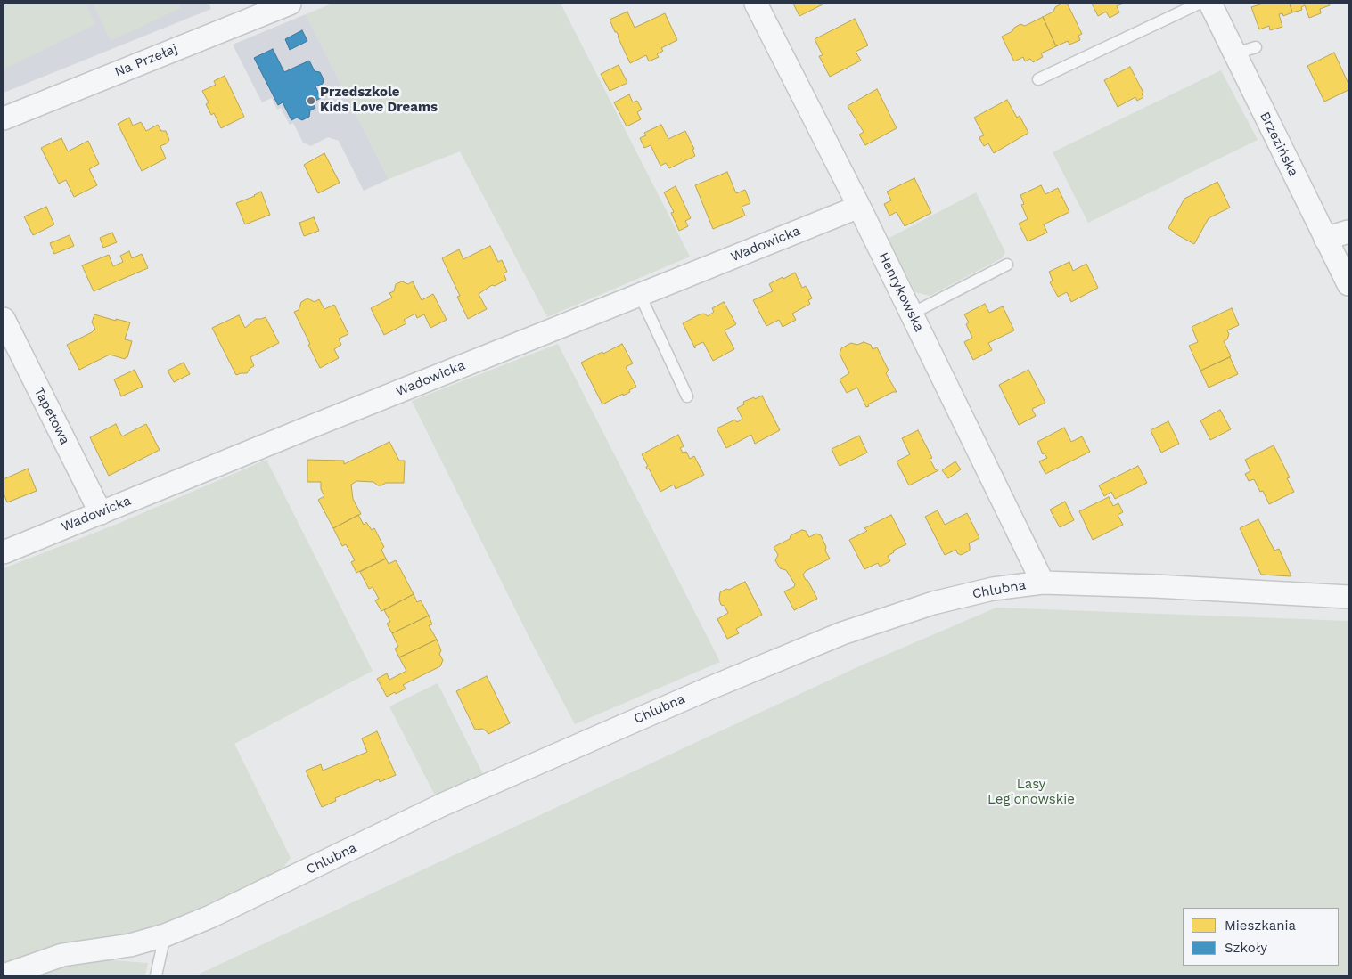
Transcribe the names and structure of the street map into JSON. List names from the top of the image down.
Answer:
{
  "streets": {
    "street": [
      "Na Przełaj",
      "Brzezińska",
      "Wadowicka",
      "Henrykowska",
      "Tapetowa",
      "Chlubna"
    ]
  },
  "crossings": [
    ["Wadowicka", "Henrykowska"],
    ["Wadowicka", "Tapetowa"],
    ["Henrykowska", "Chlubna"]
  ],
  "parks": ["Lasy Legionowskie"],
  "places": ["Przedszkole Kids Love Dreams"],
  "legend": ["Mieszkania", "Szkoły"]
}
